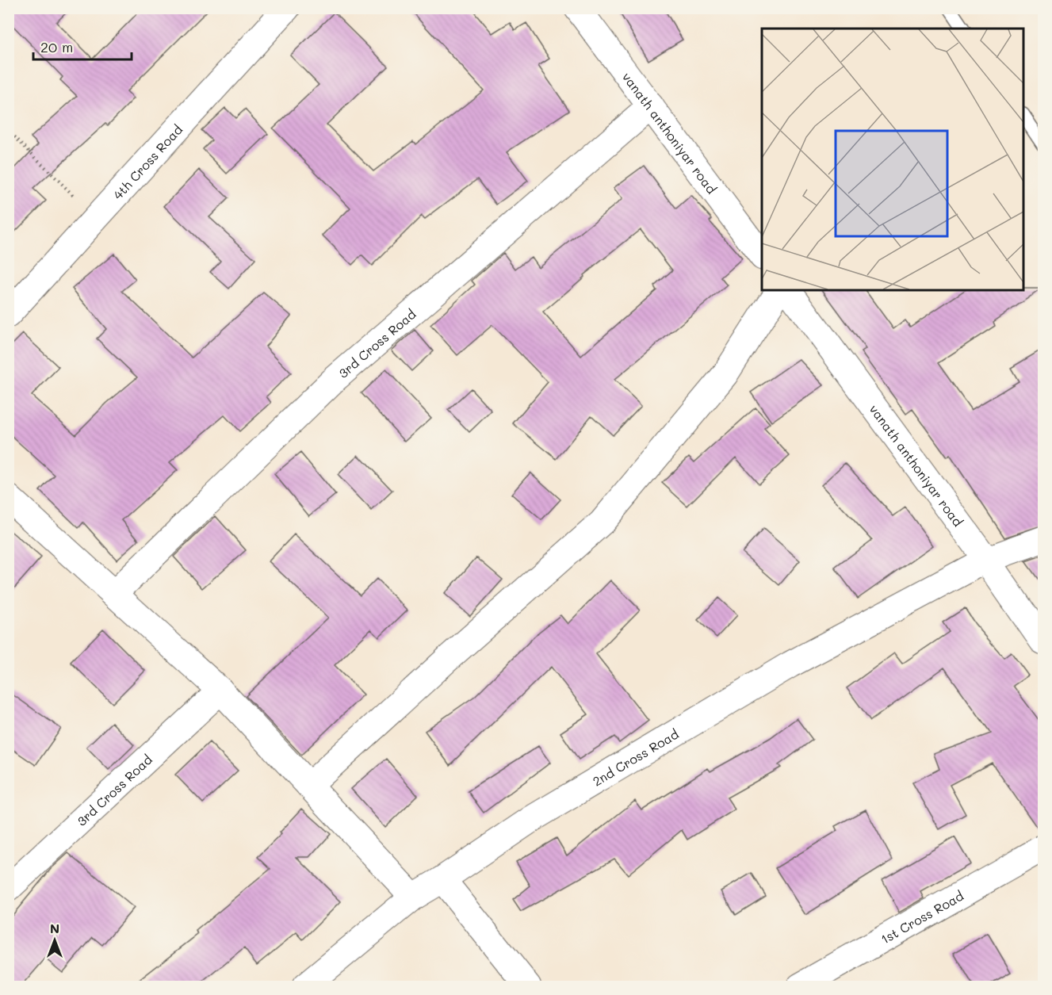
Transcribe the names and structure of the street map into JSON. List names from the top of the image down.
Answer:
{
  "streets": {
    "street": [
      "vanath anthoniyar road",
      "4th Cross Road",
      "3rd Cross Road",
      "2nd Cross Road",
      "1st Cross Road"
    ]
  },
  "crossings": [
    ["vanath anthoniyar road", "3rd Cross Road"],
    ["vanath anthoniyar road", "2nd Cross Road"]
  ],
  "scale_bar": "20 m",
  "north": "top"
}
